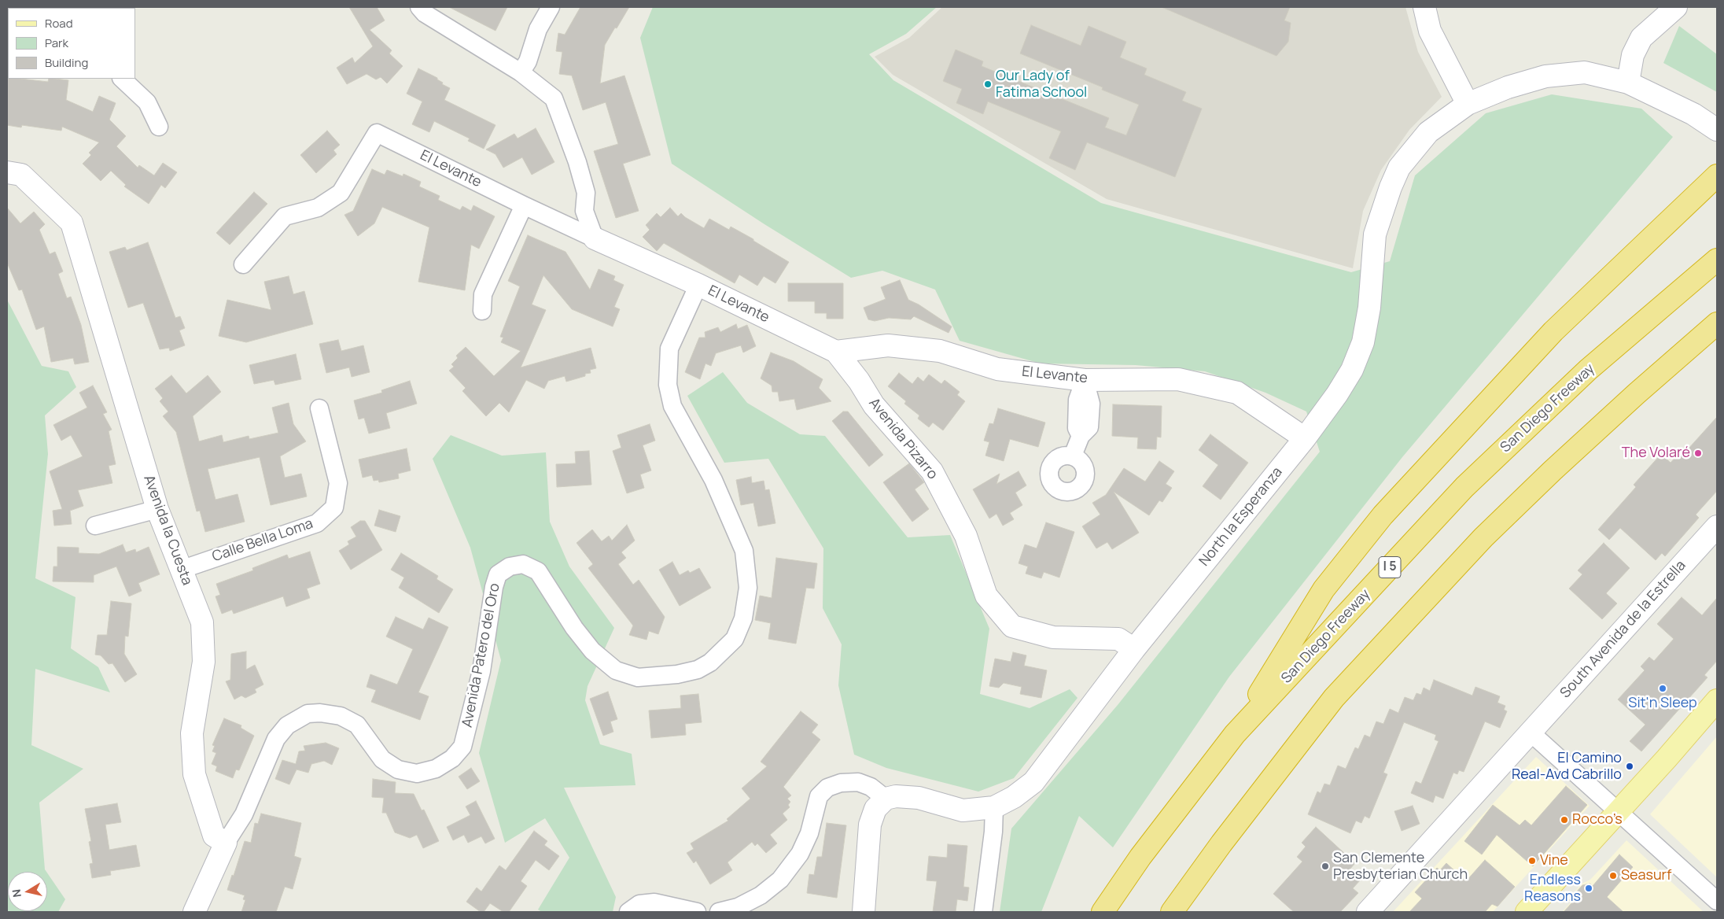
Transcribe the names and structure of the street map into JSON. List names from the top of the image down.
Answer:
{
  "streets": {
    "highway": ["San Diego Freeway", "I 5"],
    "street": [
      "El Levante",
      "Avenida Pizarro",
      "North la Esperanza",
      "Avenida la Cuesta",
      "Calle Bella Loma",
      "South Avenida de la Estrella",
      "Avenida Patero del Oro"
    ]
  },
  "crossings": [
    ["El Levante", "Avenida Pizarro"],
    ["El Levante", "North la Esperanza"],
    ["El Levante", "Avenida Patero del Oro"],
    ["Avenida Pizarro", "North la Esperanza"],
    ["Avenida la Cuesta", "Calle Bella Loma"],
    ["Avenida la Cuesta", "Avenida Patero del Oro"]
  ],
  "places": [
    "Our Lady of Fatima School",
    "The Volaré",
    "Sit'n Sleep",
    "El Camino Real-Avd Cabrillo",
    "Rocco’s",
    "Vine",
    "San Clemente Presbyterian Church",
    "Seasurf",
    "Endless Reasons"
  ],
  "legend": ["Road", "Park", "Building"],
  "north": "left"
}
